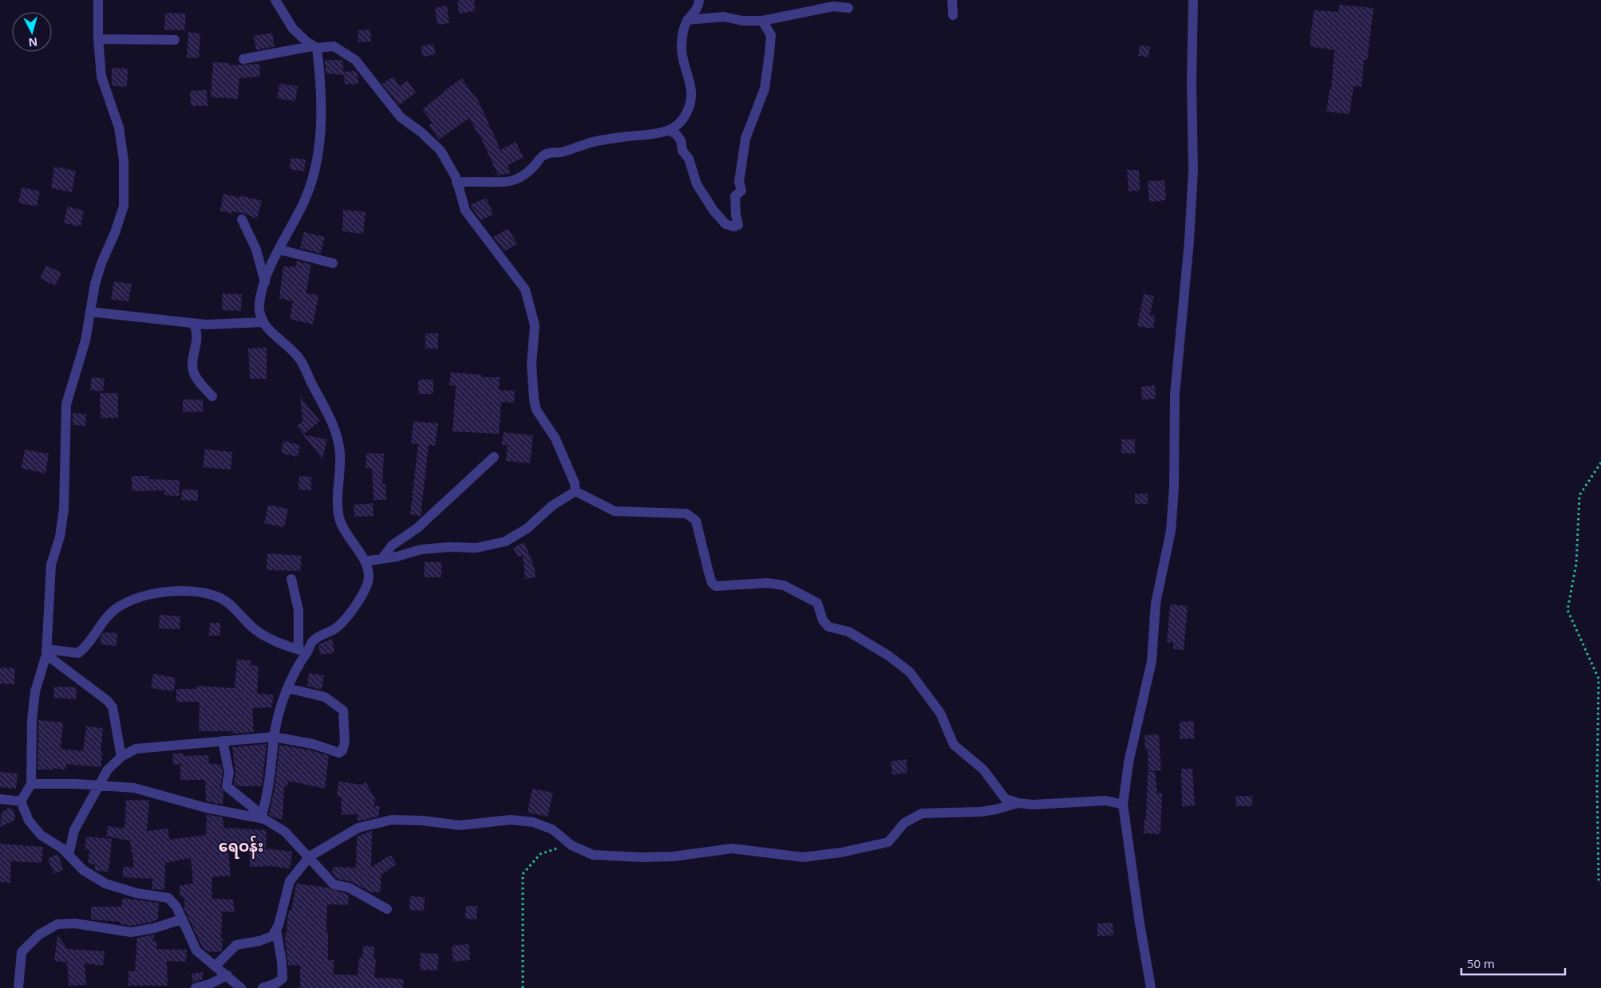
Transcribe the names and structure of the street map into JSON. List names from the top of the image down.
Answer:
{
  "districts": ["ရေဝန်း"],
  "scale_bar": "50 m",
  "north": "bottom"
}
